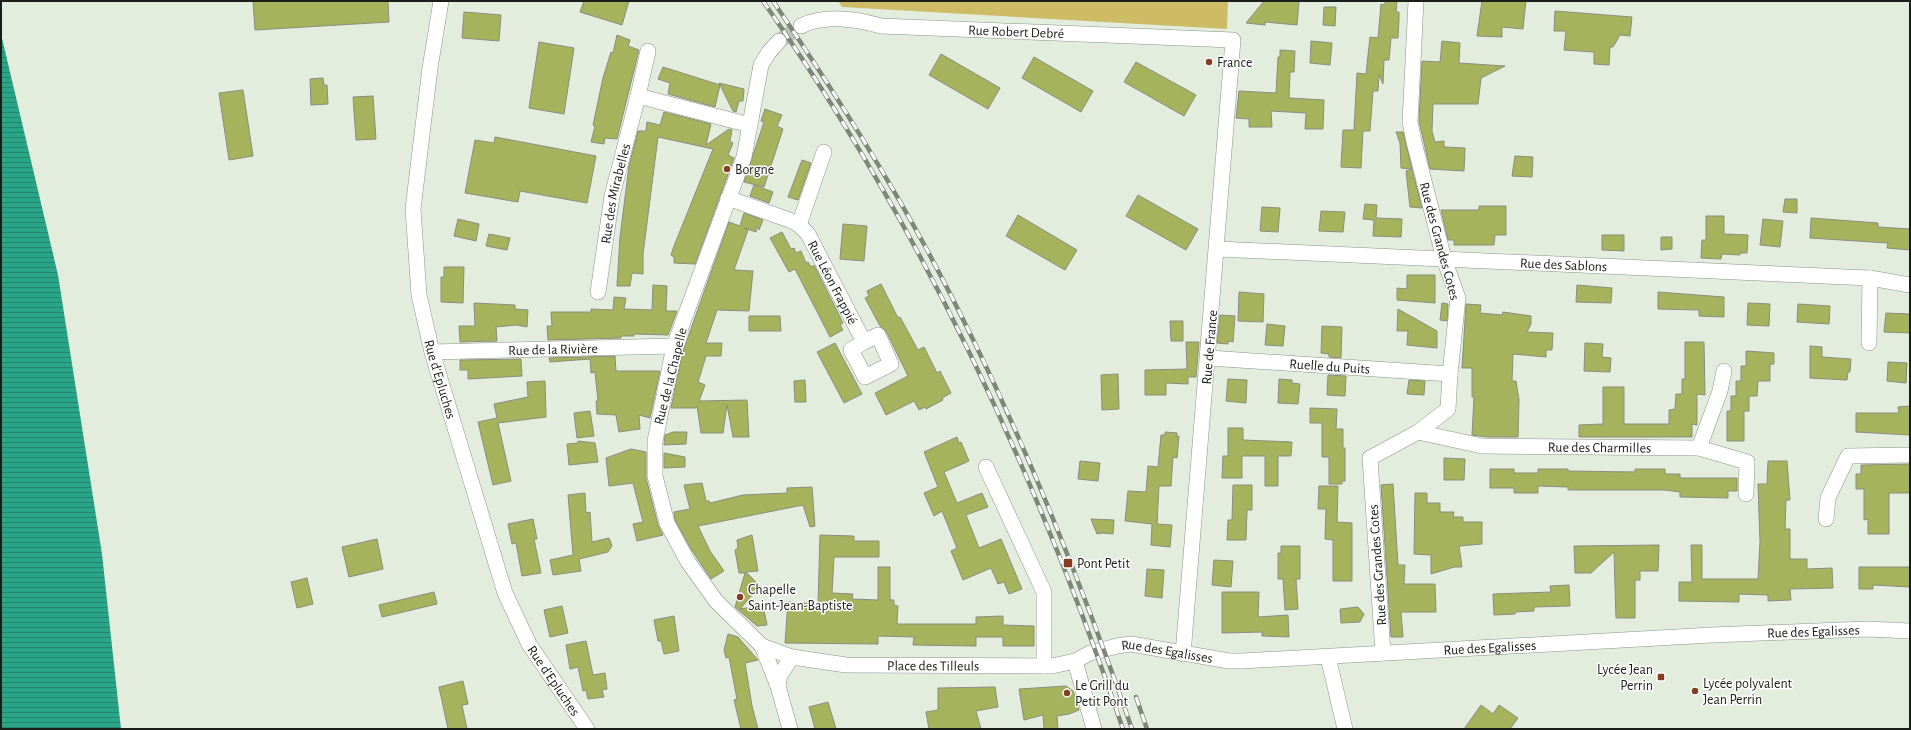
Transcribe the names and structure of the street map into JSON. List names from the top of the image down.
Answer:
{
  "streets": {
    "street": [
      "Rue Robert Debré",
      "Rue des Mirabelles",
      "Rue des Grandes Cotes",
      "Rue des Sablons",
      "Rue Léon Frappié",
      "Rue de France",
      "Rue de la Rivière",
      "Ruelle du Puits",
      "Rue de la Chapelle",
      "Rue d'Epluches",
      "Rue des Charmilles",
      "Rue des Egalisses",
      "Place des Tilleuls"
    ]
  },
  "crossings": [
    ["Rue Robert Debré", "Rue de France"],
    ["Rue des Grandes Cotes", "Rue des Sablons"],
    ["Rue des Grandes Cotes", "Ruelle du Puits"],
    ["Rue des Grandes Cotes", "Rue des Charmilles"],
    ["Rue des Grandes Cotes", "Rue des Egalisses"],
    ["Rue des Sablons", "Rue de France"],
    ["Rue Léon Frappié", "Rue de la Chapelle"],
    ["Rue de France", "Ruelle du Puits"],
    ["Rue de France", "Rue des Egalisses"],
    ["Rue de la Rivière", "Rue de la Chapelle"],
    ["Rue de la Rivière", "Rue d'Epluches"],
    ["Rue de la Chapelle", "Place des Tilleuls"],
    ["Rue des Egalisses", "Place des Tilleuls"]
  ],
  "places": {
    "other": [
      "France",
      "Borgne",
      "Chapelle Saint-Jean-Baptiste",
      "Lycée polyvalent Jean Perrin",
      "Le Grill du Petit Pont"
    ],
    "transit": ["Pont Petit", "Lycée Jean Perrin"]
  }
}
